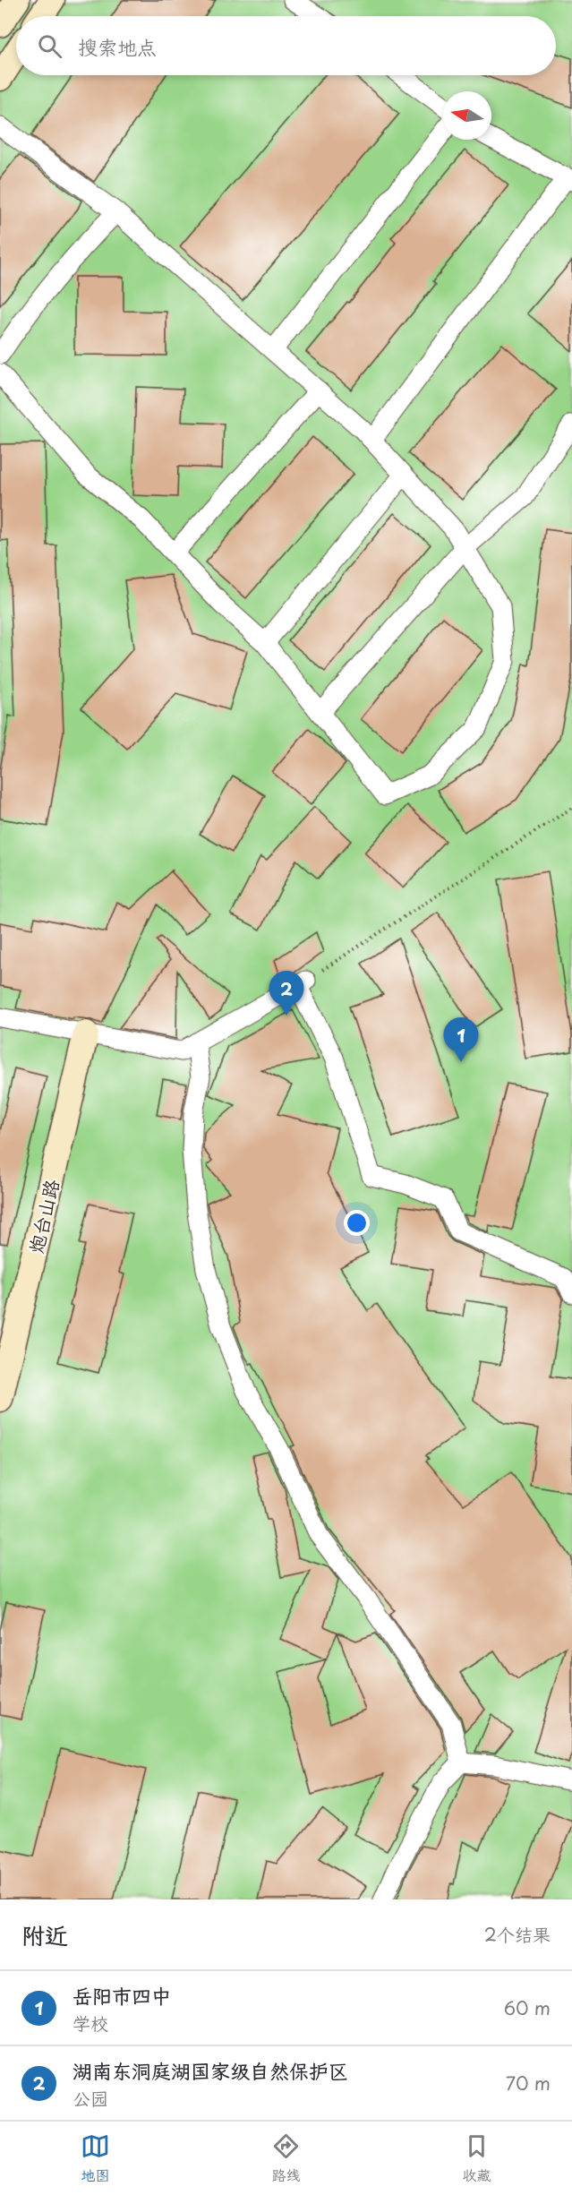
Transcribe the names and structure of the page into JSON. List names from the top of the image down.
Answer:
{
  "streets": {
    "street": ["炮台山路"]
  },
  "north": "left",
  "page": {
    "search": "搜索地点",
    "pins": ["2", "1"],
    "heading": ["附近", "2个结果"],
    "list": [
      {
        "mark": "1",
        "name": "岳阳市四中",
        "note": "学校",
        "value": "60 m"
      },
      {
        "mark": "2",
        "name": "湖南东洞庭湖国家级自然保护区",
        "note": "公园",
        "value": "70 m"
      }
    ],
    "nav": ["地图", "路线", "收藏"]
  }
}
